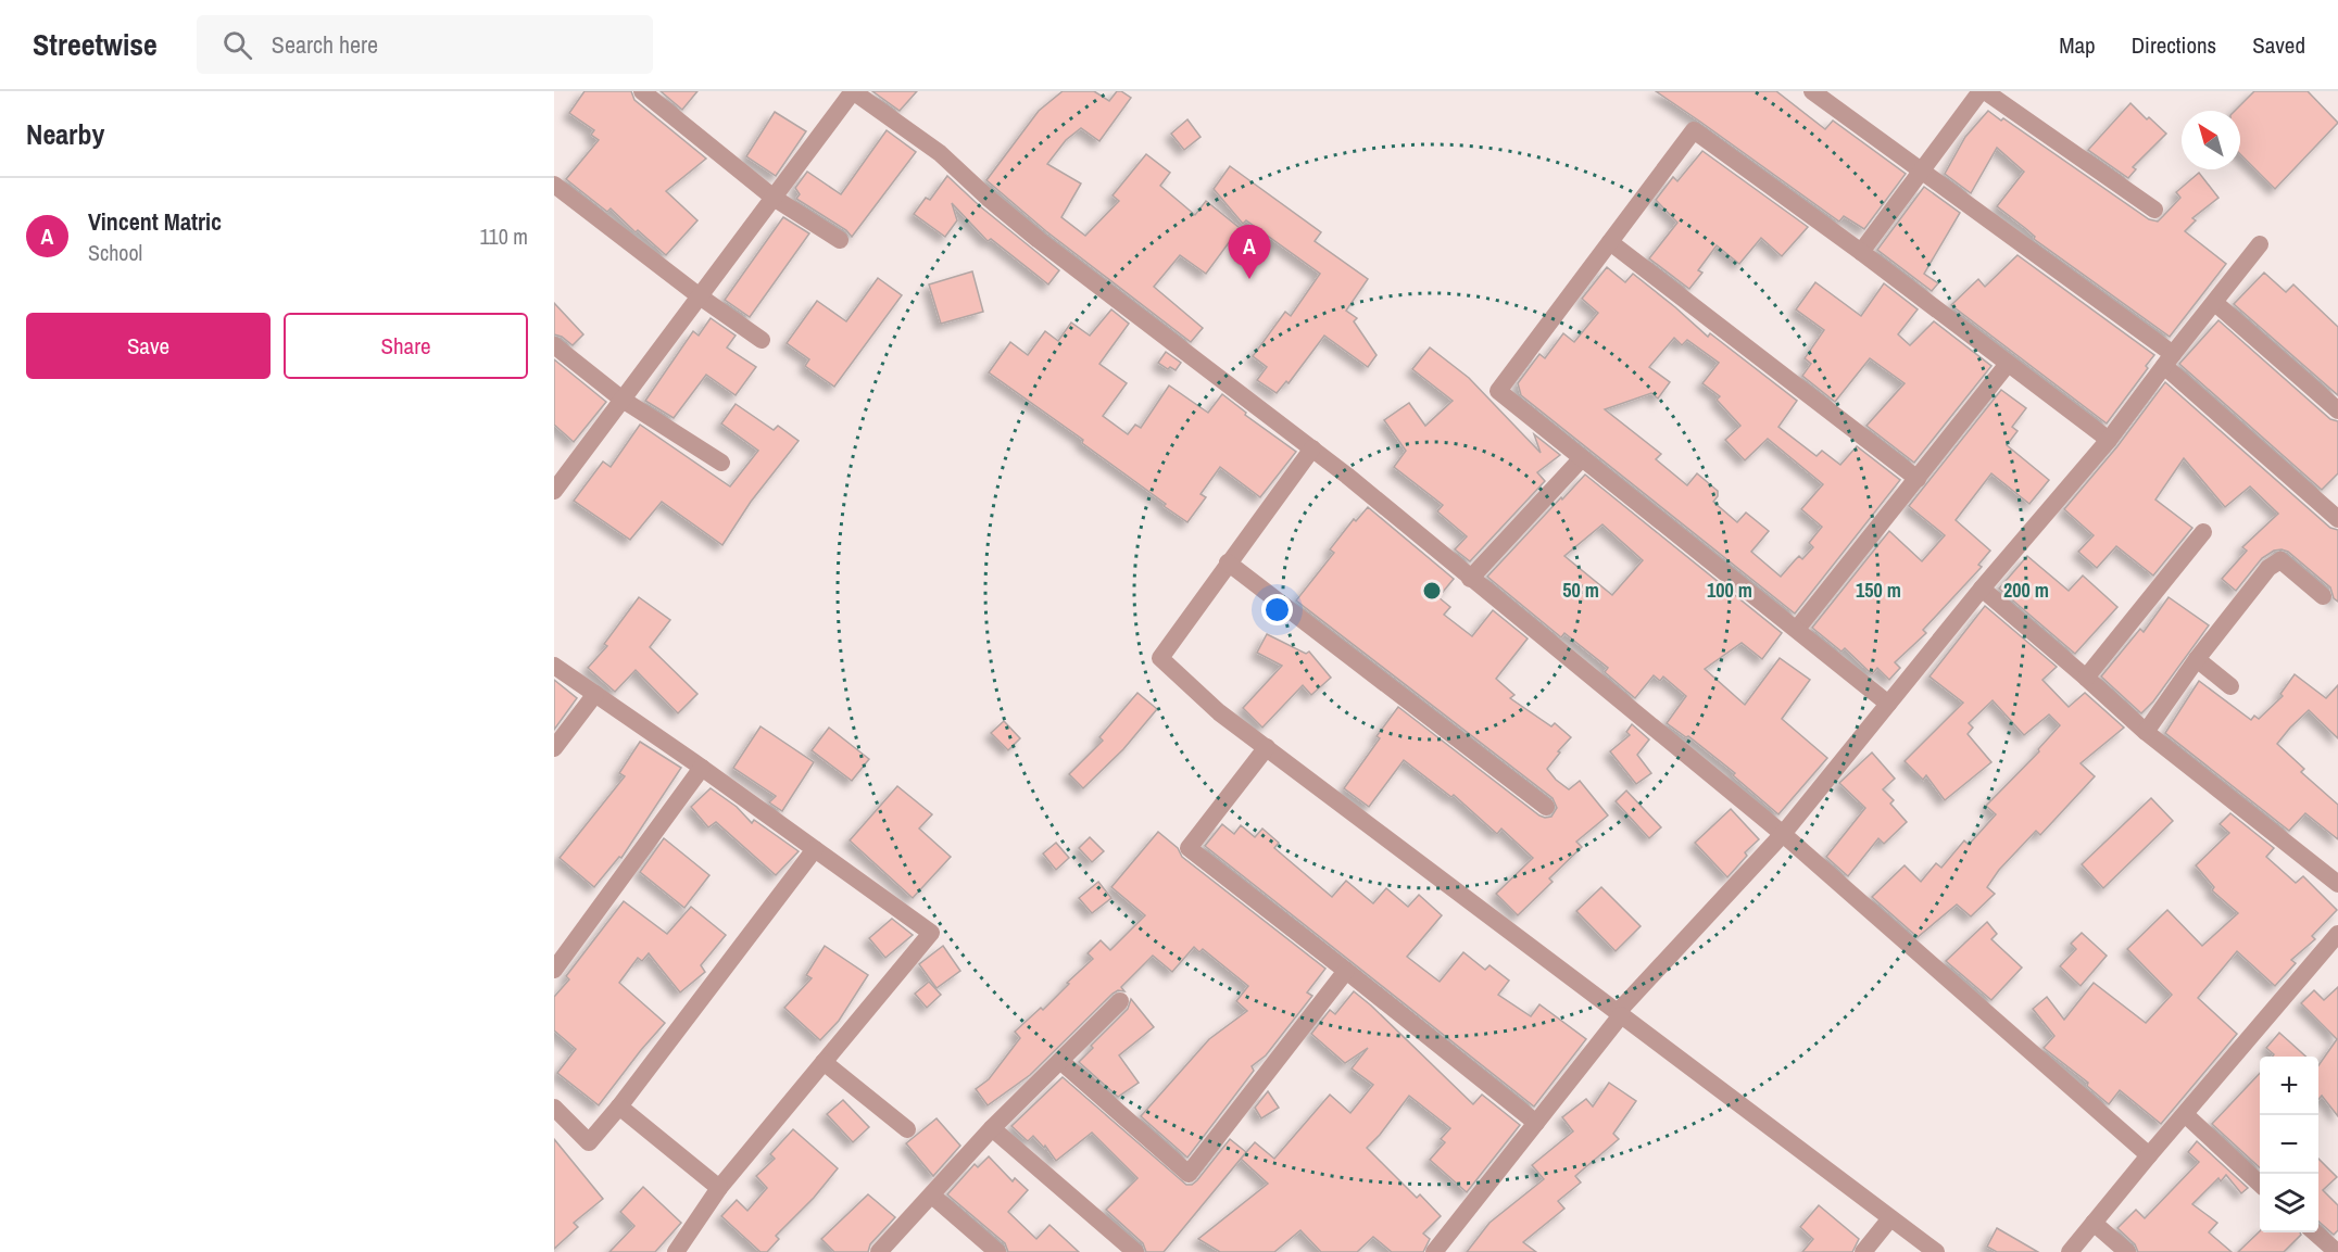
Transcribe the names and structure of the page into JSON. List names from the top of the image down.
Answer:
{
  "north": "top left",
  "page": {
    "header": "Streetwise",
    "search": "Search here",
    "nav": ["Map", "Directions", "Saved"],
    "heading": "Nearby",
    "list": [
      {
        "mark": "A",
        "name": "Vincent Matric",
        "note": "School",
        "value": "110 m"
      }
    ],
    "pins": "A",
    "buttons": ["Save", "Share"],
    "map_buttons": ["+", "−"]
  },
  "rings": [
    "50 m",
    "100 m",
    "150 m",
    "200 m"
  ]
}
